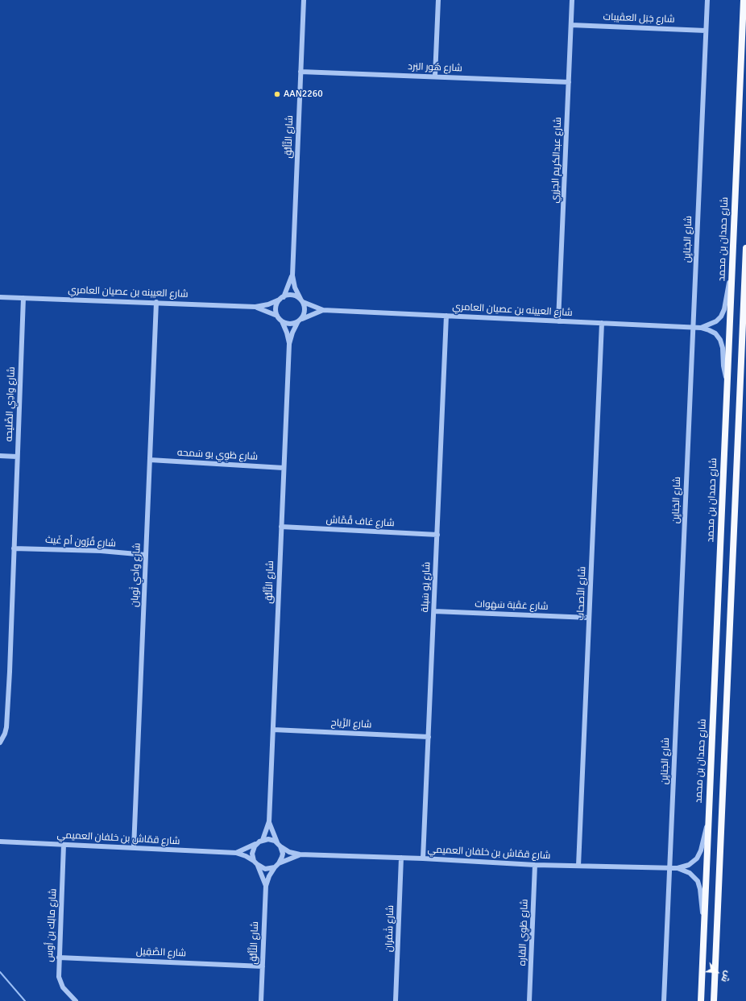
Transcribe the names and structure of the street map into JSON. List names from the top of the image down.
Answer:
{
  "streets": {
    "main road": ["شارع حمدان بن محمد"],
    "street": [
      "شارع جَبَل العقَيبات",
      "شارع هُور البَرد",
      "شارع التَّألُّق",
      "شارع عبدالكريم الجزري",
      "شارع الجَنايِن",
      "شارع العيينه بن عصيان العامري",
      "شارع وادِي الصِّليحه",
      "شارع طَوِي بو سَمحه",
      "شارع غاف قُمَّاش",
      "شارع قُرُون أم غَيث",
      "شارع واَدي ثَوبان",
      "شارع يَو سَبلة",
      "شارع الأصحاب",
      "شارع عَقَبَة سَهَوات",
      "شارع الرِّياح",
      "شارع قمّاش بن خلفان العميمي",
      "شارع مالِك بن أوس",
      "شارع شَقران",
      "شارع طَوِي القاره",
      "شارع الصَّقِيل"
    ]
  },
  "crossings": [
    ["شارع جَبَل العقَيبات", "شارع عبدالكريم الجزري"],
    ["شارع جَبَل العقَيبات", "شارع الجَنايِن"],
    ["شارع هُور البَرد", "شارع التَّألُّق"],
    ["شارع هُور البَرد", "شارع عبدالكريم الجزري"],
    ["شارع التَّألُّق", "شارع العيينه بن عصيان العامري"],
    ["شارع التَّألُّق", "شارع طَوِي بو سَمحه"],
    ["شارع التَّألُّق", "شارع غاف قُمَّاش"],
    ["شارع التَّألُّق", "شارع الرِّياح"],
    ["شارع التَّألُّق", "شارع قمّاش بن خلفان العميمي"],
    ["شارع التَّألُّق", "شارع الصَّقِيل"],
    ["شارع عبدالكريم الجزري", "شارع العيينه بن عصيان العامري"],
    ["شارع الجَنايِن", "شارع العيينه بن عصيان العامري"],
    ["شارع الجَنايِن", "شارع قمّاش بن خلفان العميمي"],
    ["شارع حمدان بن محمد", "شارع العيينه بن عصيان العامري"],
    ["شارع حمدان بن محمد", "شارع قمّاش بن خلفان العميمي"],
    ["شارع العيينه بن عصيان العامري", "شارع وادِي الصِّليحه"],
    ["شارع العيينه بن عصيان العامري", "شارع واَدي ثَوبان"],
    ["شارع العيينه بن عصيان العامري", "شارع يَو سَبلة"],
    ["شارع العيينه بن عصيان العامري", "شارع الأصحاب"],
    ["شارع وادِي الصِّليحه", "شارع قُرُون أم غَيث"],
    ["شارع طَوِي بو سَمحه", "شارع واَدي ثَوبان"],
    ["شارع غاف قُمَّاش", "شارع يَو سَبلة"],
    ["شارع قُرُون أم غَيث", "شارع واَدي ثَوبان"],
    ["شارع واَدي ثَوبان", "شارع قمّاش بن خلفان العميمي"],
    ["شارع يَو سَبلة", "شارع عَقَبَة سَهَوات"],
    ["شارع يَو سَبلة", "شارع الرِّياح"],
    ["شارع يَو سَبلة", "شارع قمّاش بن خلفان العميمي"],
    ["شارع الأصحاب", "شارع عَقَبَة سَهَوات"],
    ["شارع الأصحاب", "شارع قمّاش بن خلفان العميمي"],
    ["شارع قمّاش بن خلفان العميمي", "شارع مالِك بن أوس"],
    ["شارع قمّاش بن خلفان العميمي", "شارع شَقران"],
    ["شارع قمّاش بن خلفان العميمي", "شارع طَوِي القاره"],
    ["شارع مالِك بن أوس", "شارع الصَّقِيل"]
  ],
  "places": ["AAN2260"],
  "north": "bottom right"
}
